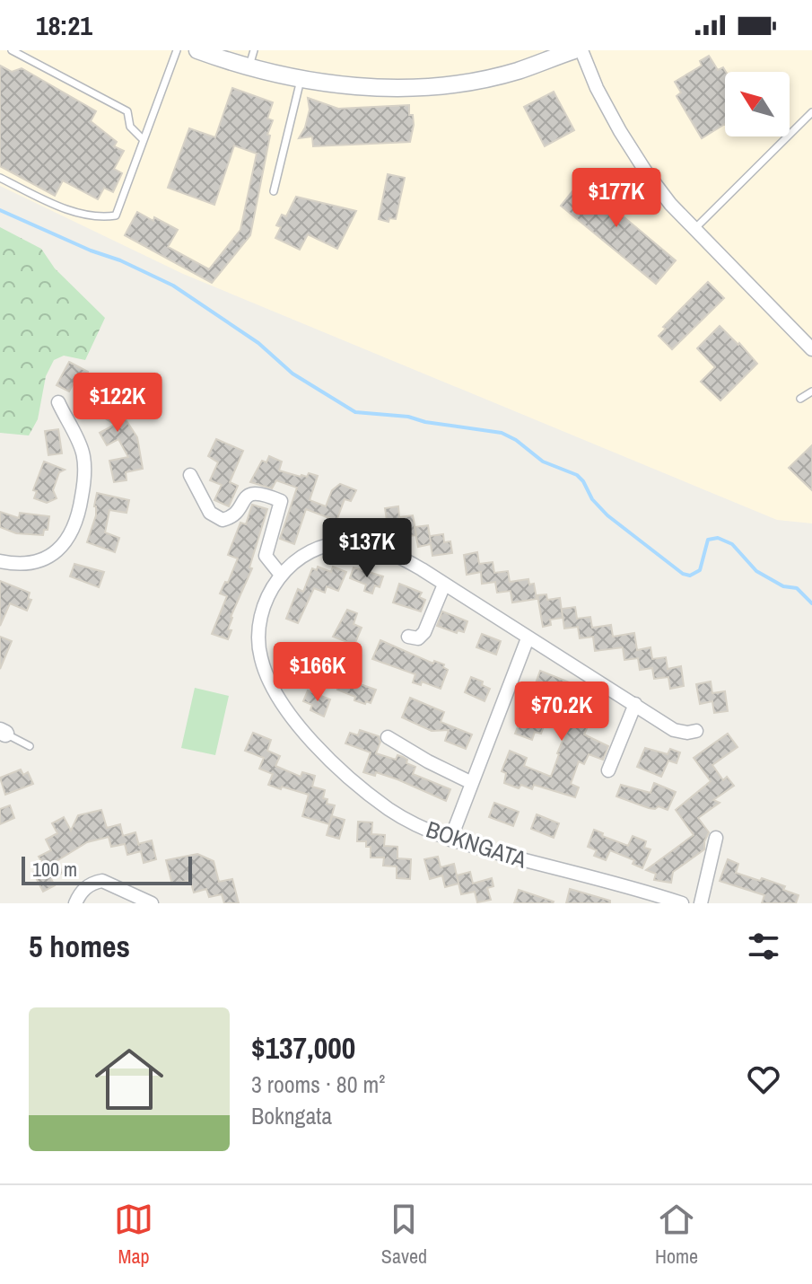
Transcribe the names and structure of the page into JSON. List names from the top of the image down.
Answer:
{
  "streets": {
    "street": ["BOKNGATA"]
  },
  "scale_bar": "100 m",
  "north": "top left",
  "page": {
    "status": "18:21",
    "price": [
      "$177K",
      "$122K",
      "$137K",
      "$166K",
      "$70.2K"
    ],
    "scale": "100 m",
    "heading": "5 homes",
    "list": [
      {
        "name": "$137,000",
        "note": "3 rooms · 80 m² · Bokngata"
      }
    ],
    "tabs": ["Map", "Saved", "Home"]
  }
}
